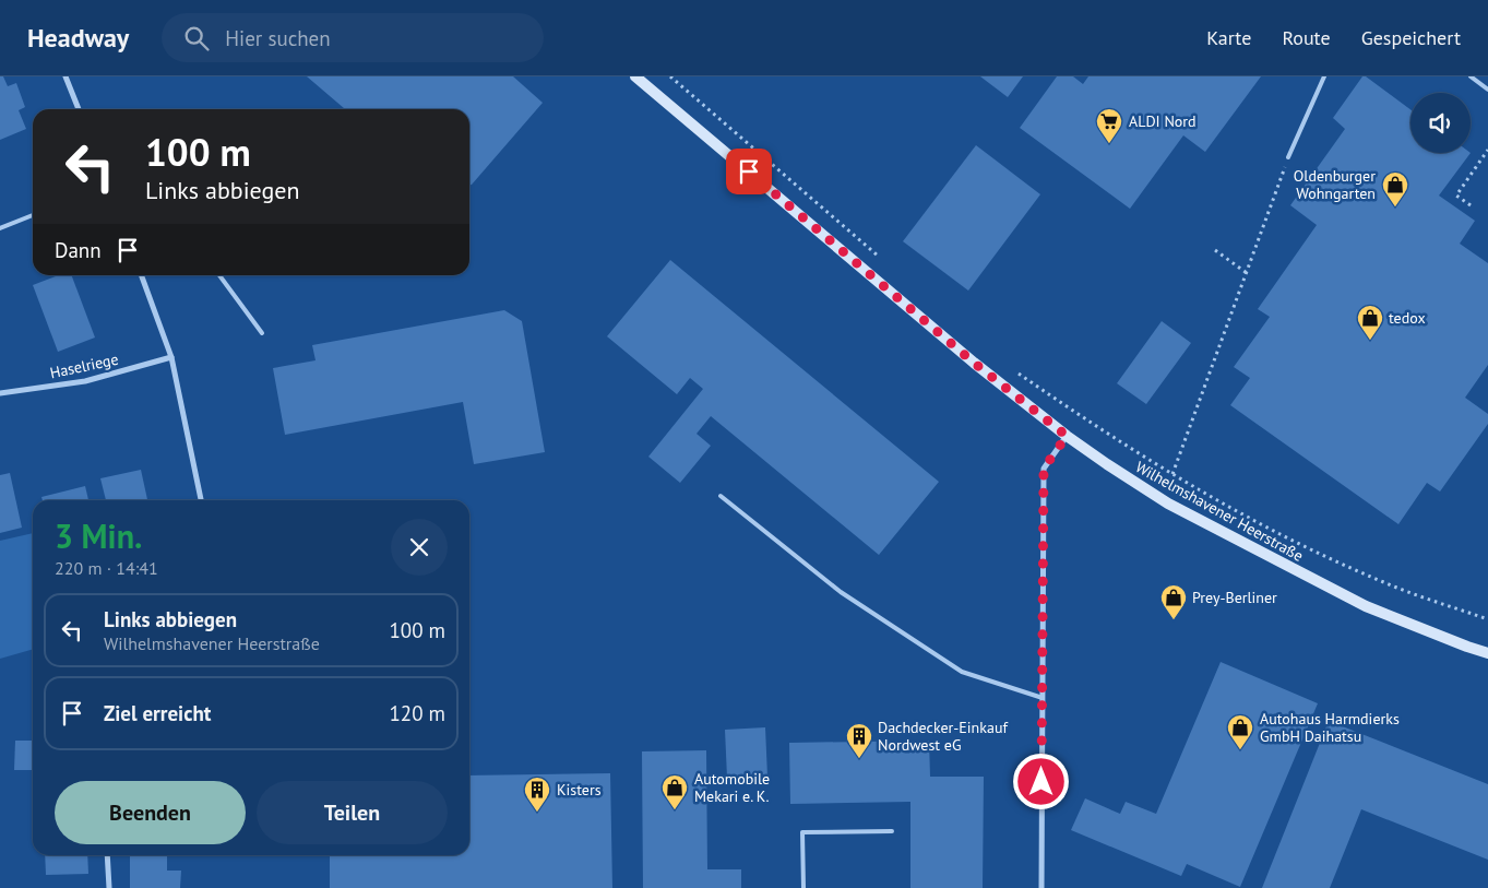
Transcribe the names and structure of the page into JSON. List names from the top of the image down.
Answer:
{
  "streets": {
    "street": ["Haselriege", "Wilhelmshavener Heerstraße"]
  },
  "places": {
    "supermarket": ["ALDI Nord"],
    "shop": [
      "Oldenburger Wohngarten",
      "tedox",
      "Prey-Berliner",
      "Autohaus Harmdierks GmbH Daihatsu",
      "Automobile Mekari e. K."
    ],
    "building": ["Dachdecker-Einkauf Nordwest eG", "Kisters"]
  },
  "page": {
    "header": "Headway",
    "search": "Hier suchen",
    "nav": ["Karte", "Route", "Gespeichert"],
    "turn": ["100 m", "Links abbiegen"],
    "then": "Dann",
    "heading": ["3 Min.", "220 m · 14:41"],
    "list": [
      {
        "name": "Links abbiegen",
        "note": "Wilhelmshavener Heerstraße",
        "value": "100 m"
      },
      {
        "name": "Ziel erreicht",
        "value": "120 m"
      }
    ],
    "buttons": ["Beenden", "Teilen"]
  }
}
